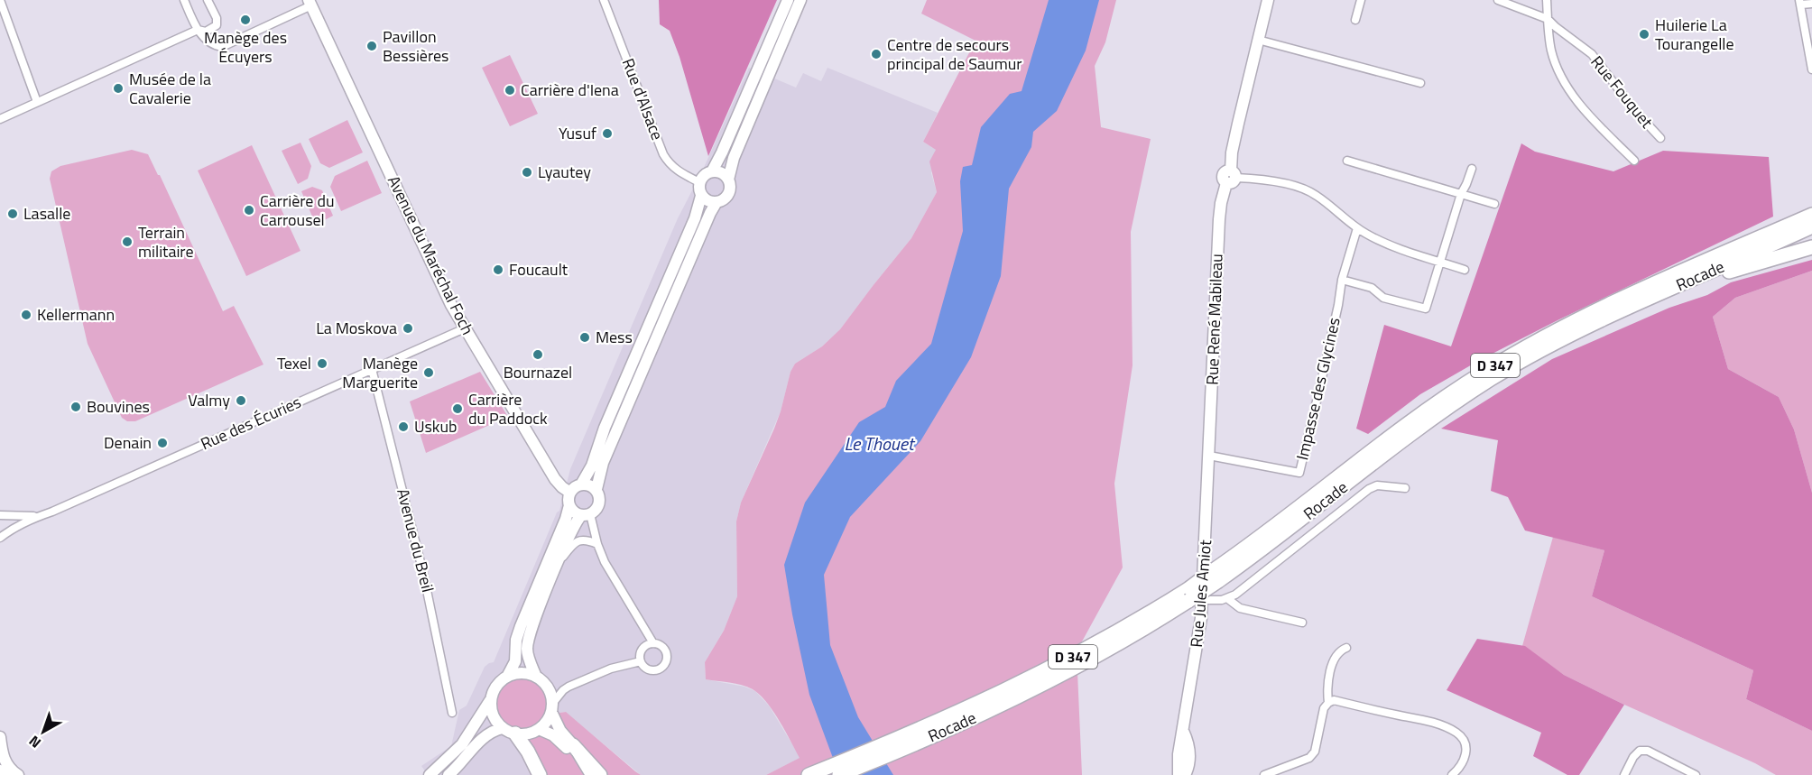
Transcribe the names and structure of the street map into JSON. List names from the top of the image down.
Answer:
{
  "streets": {
    "highway": ["Rocade", "D 347"],
    "main road": ["Avenue du Maréchal Foch", "Rue René Mabileau", "Rue Jules Amiot"],
    "street": [
      "Rue Fouquet",
      "Rue d'Alsace",
      "Impasse des Glycines",
      "Rue des Écuries",
      "Avenue du Breil"
    ]
  },
  "crossings": [
    ["Avenue du Maréchal Foch", "Rue des Écuries"],
    ["Rocade", "D 347"],
    ["Rocade", "Rue Jules Amiot"],
    ["Rue René Mabileau", "Impasse des Glycines"],
    ["Rue René Mabileau", "Rue Jules Amiot"],
    ["Impasse des Glycines", "Rue Jules Amiot"],
    ["Rue des Écuries", "Avenue du Breil"]
  ],
  "water": ["Le Thouet"],
  "places": [
    "Manège des Écuyers",
    "Huilerie La Tourangelle",
    "Pavillon Bessières",
    "Centre de secours principal de Saumur",
    "Musée de la Cavalerie",
    "Carrière d'Iena",
    "Yusuf",
    "Lyautey",
    "Carrière du Carrousel",
    "Lasalle",
    "Terrain militaire",
    "Foucault",
    "Kellermann",
    "La Moskova",
    "Mess",
    "Bournazel",
    "Texel",
    "Manège Marguerite",
    "Valmy",
    "Bouvines",
    "Carrière du Paddock",
    "Uskub",
    "Denain"
  ],
  "north": "bottom left"
}
